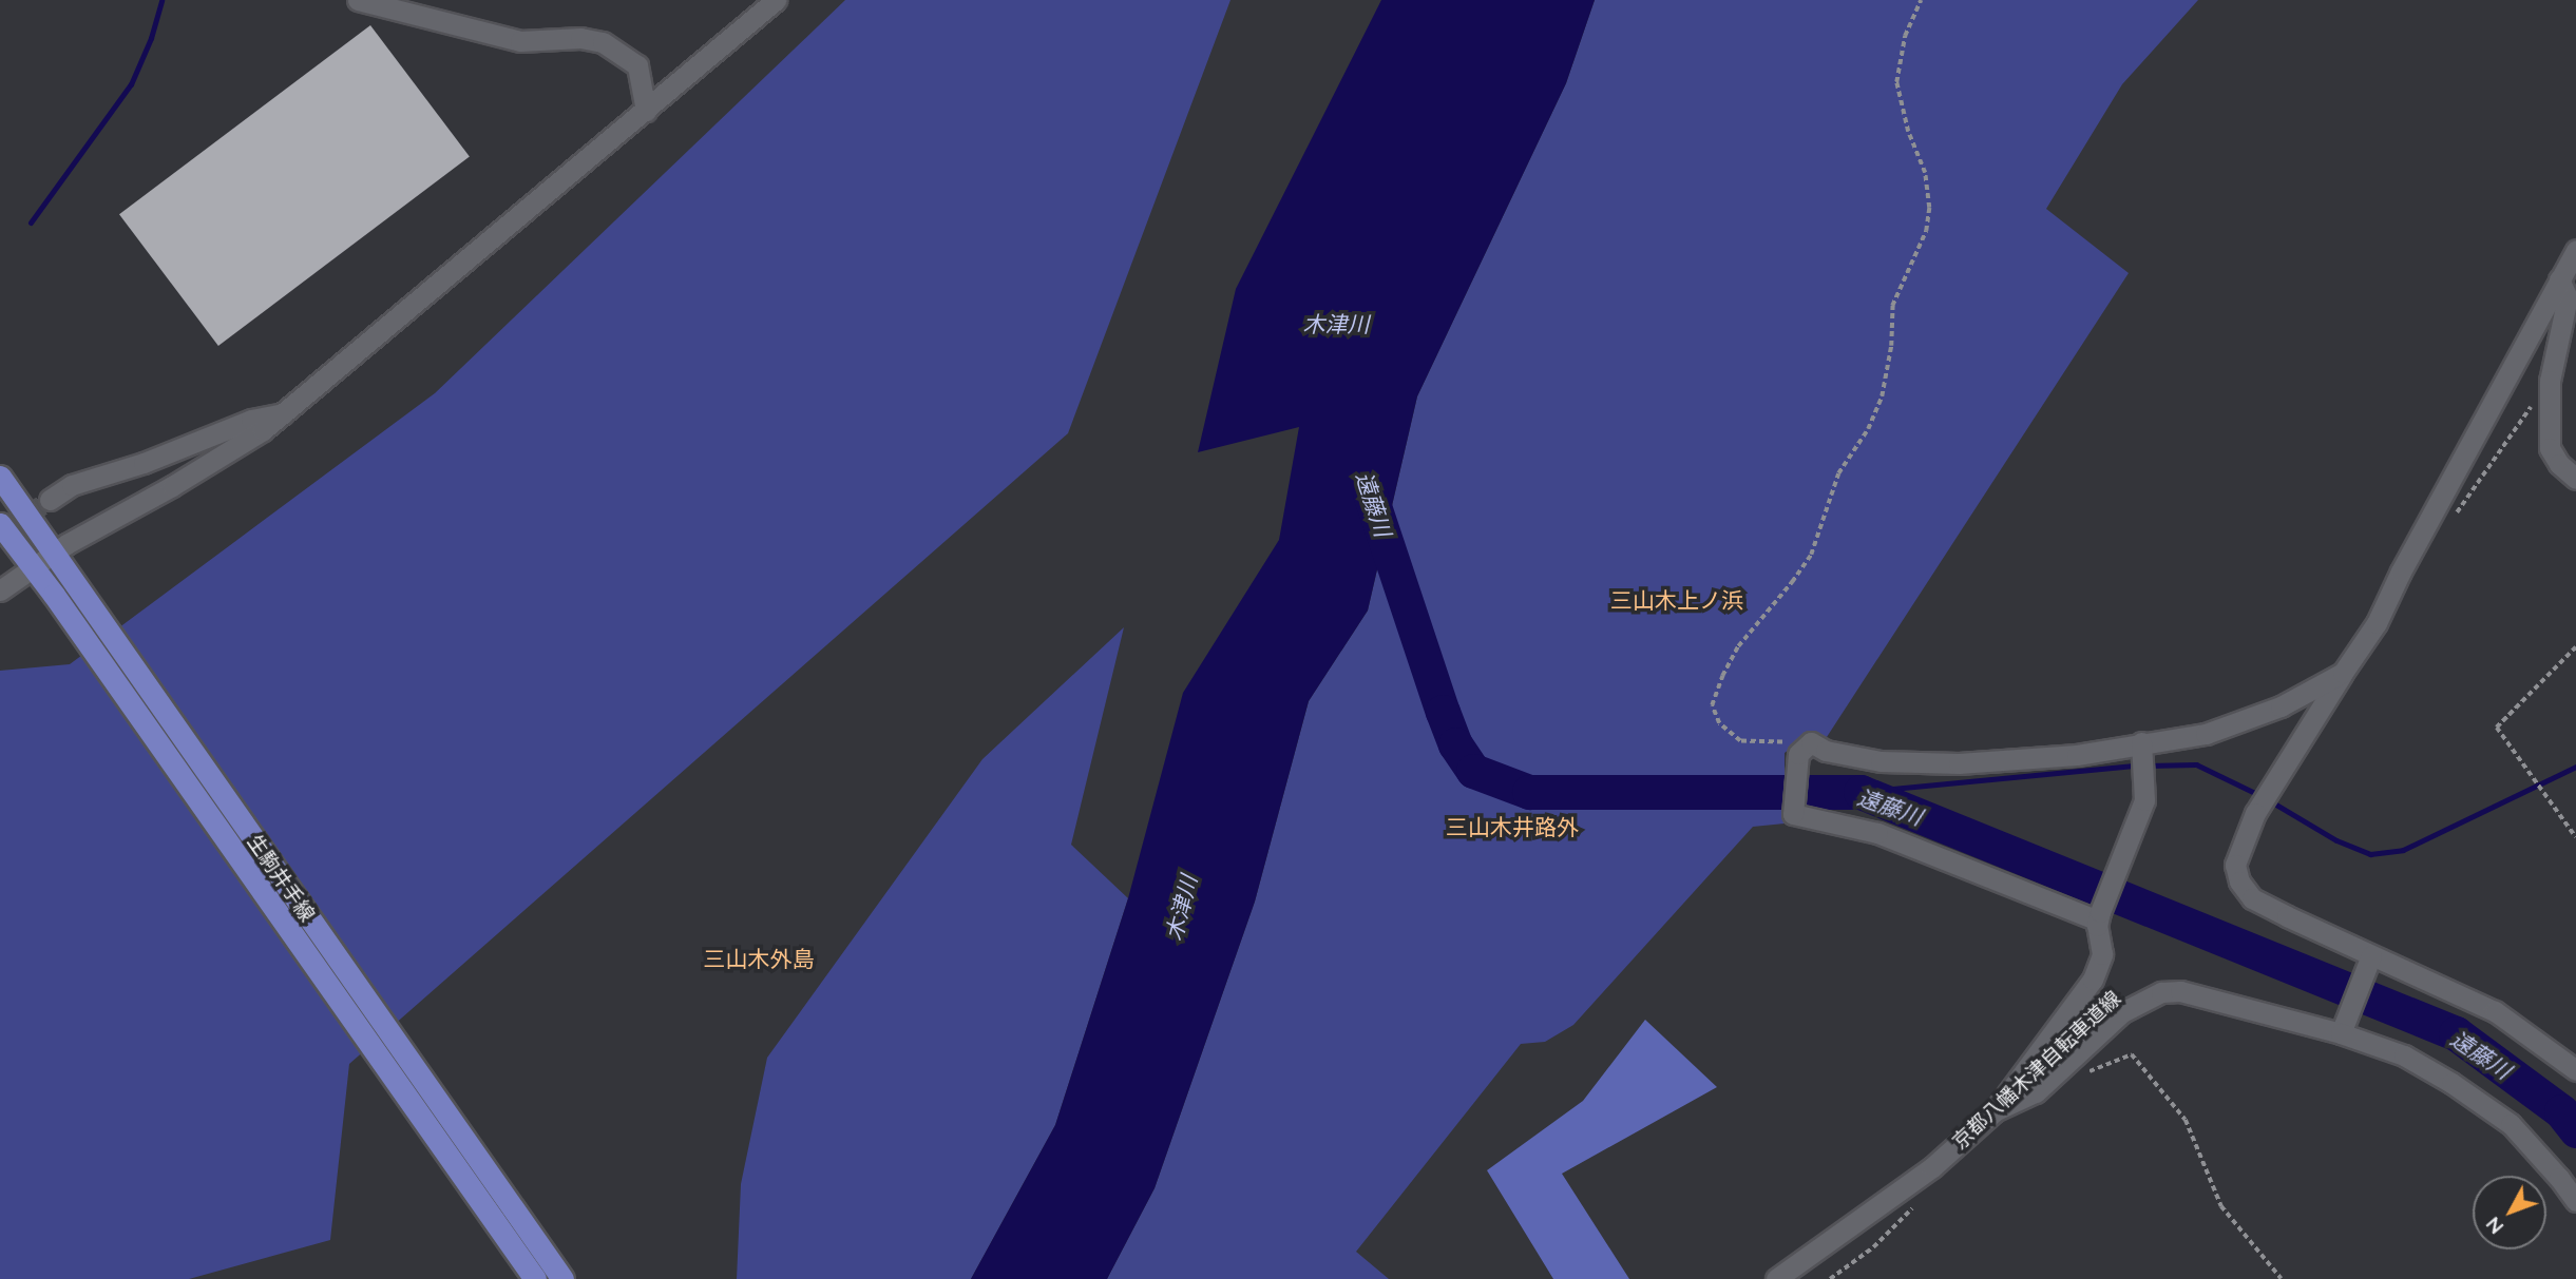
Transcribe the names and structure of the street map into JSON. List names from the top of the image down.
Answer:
{
  "streets": {
    "main road": ["生駒井手線"]
  },
  "districts": ["三山木上ノ浜", "三山木井路外", "三山木外島"],
  "water": ["木津川", "遠藤川"],
  "north": "bottom left"
}
